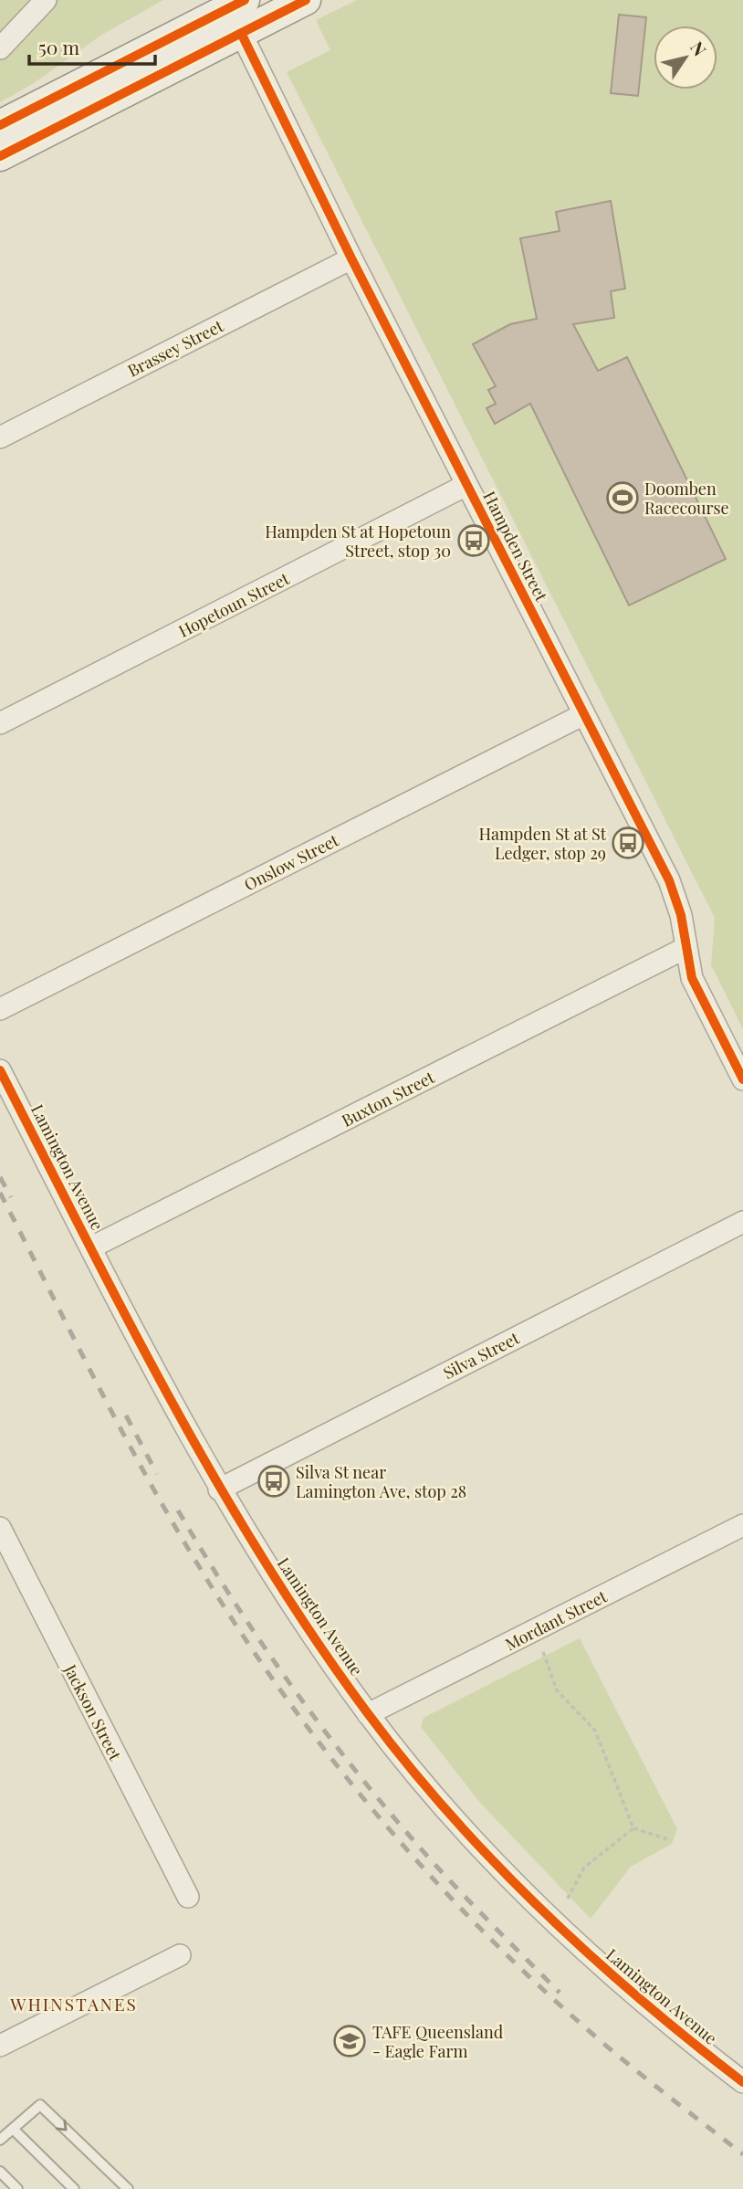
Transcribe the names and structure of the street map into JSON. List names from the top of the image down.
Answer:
{
  "streets": {
    "street": [
      "Brassey Street",
      "Hampden Street",
      "Hopetoun Street",
      "Onslow Street",
      "Buxton Street",
      "Lamington Avenue",
      "Silva Street",
      "Mordant Street",
      "Jackson Street"
    ]
  },
  "crossings": [
    ["Brassey Street", "Hampden Street"],
    ["Hampden Street", "Hopetoun Street"],
    ["Hampden Street", "Onslow Street"],
    ["Hampden Street", "Buxton Street"],
    ["Buxton Street", "Lamington Avenue"],
    ["Lamington Avenue", "Silva Street"],
    ["Lamington Avenue", "Mordant Street"]
  ],
  "districts": ["WHINSTANES"],
  "places": {
    "sports": ["Doomben Racecourse"],
    "bus stop": ["Hampden St at Hopetoun Street, stop 30", "Hampden St at St Ledger, stop 29", "Silva St near Lamington Ave, stop 28"],
    "school or university": ["TAFE Queensland - Eagle Farm"]
  },
  "scale_bar": "50 m",
  "north": "top right"
}
